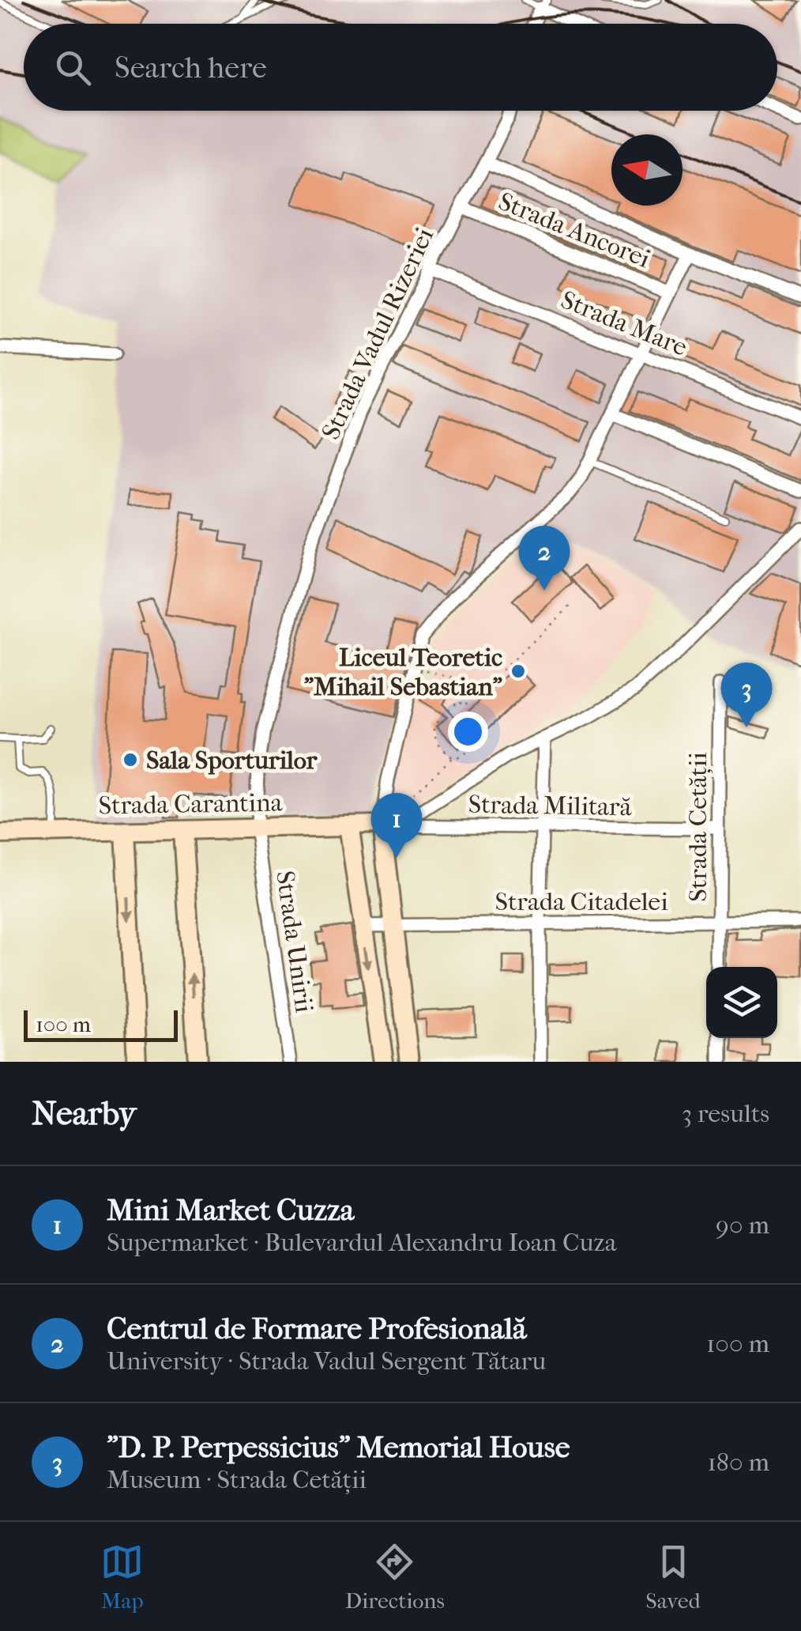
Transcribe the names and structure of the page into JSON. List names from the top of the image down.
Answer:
{
  "streets": {
    "main road": ["Strada Carantina"],
    "street": [
      "Strada Ancorei",
      "Strada Mare",
      "Strada Vadul Rizeriei",
      "Strada Militară",
      "Strada Cetății",
      "Strada Citadelei",
      "Strada Unirii"
    ]
  },
  "crossings": [
    ["Strada Ancorei", "Strada Vadul Rizeriei"],
    ["Strada Mare", "Strada Vadul Rizeriei"],
    ["Strada Vadul Rizeriei", "Strada Carantina"],
    ["Strada Vadul Rizeriei", "Strada Unirii"],
    ["Strada Carantina", "Strada Militară"],
    ["Strada Carantina", "Strada Unirii"],
    ["Strada Militară", "Strada Cetății"],
    ["Strada Cetății", "Strada Citadelei"]
  ],
  "places": ["Liceul Teoretic \"Mihail Sebastian\"", "Sala Sporturilor"],
  "scale_bar": "100 m",
  "north": "left",
  "page": {
    "search": "Search here",
    "pins": ["2", "3", "1"],
    "scale": "100 m",
    "heading": ["Nearby", "3 results"],
    "list": [
      {
        "mark": "1",
        "name": "Mini Market Cuzza",
        "note": "Supermarket · Bulevardul Alexandru Ioan Cuza",
        "value": "90 m"
      },
      {
        "mark": "2",
        "name": "Centrul de Formare Profesională",
        "note": "University · Strada Vadul Sergent Tătaru",
        "value": "100 m"
      },
      {
        "mark": "3",
        "name": "\"D. P. Perpessicius\" Memorial House",
        "note": "Museum · Strada Cetății",
        "value": "180 m"
      }
    ],
    "nav": ["Map", "Directions", "Saved"]
  }
}
